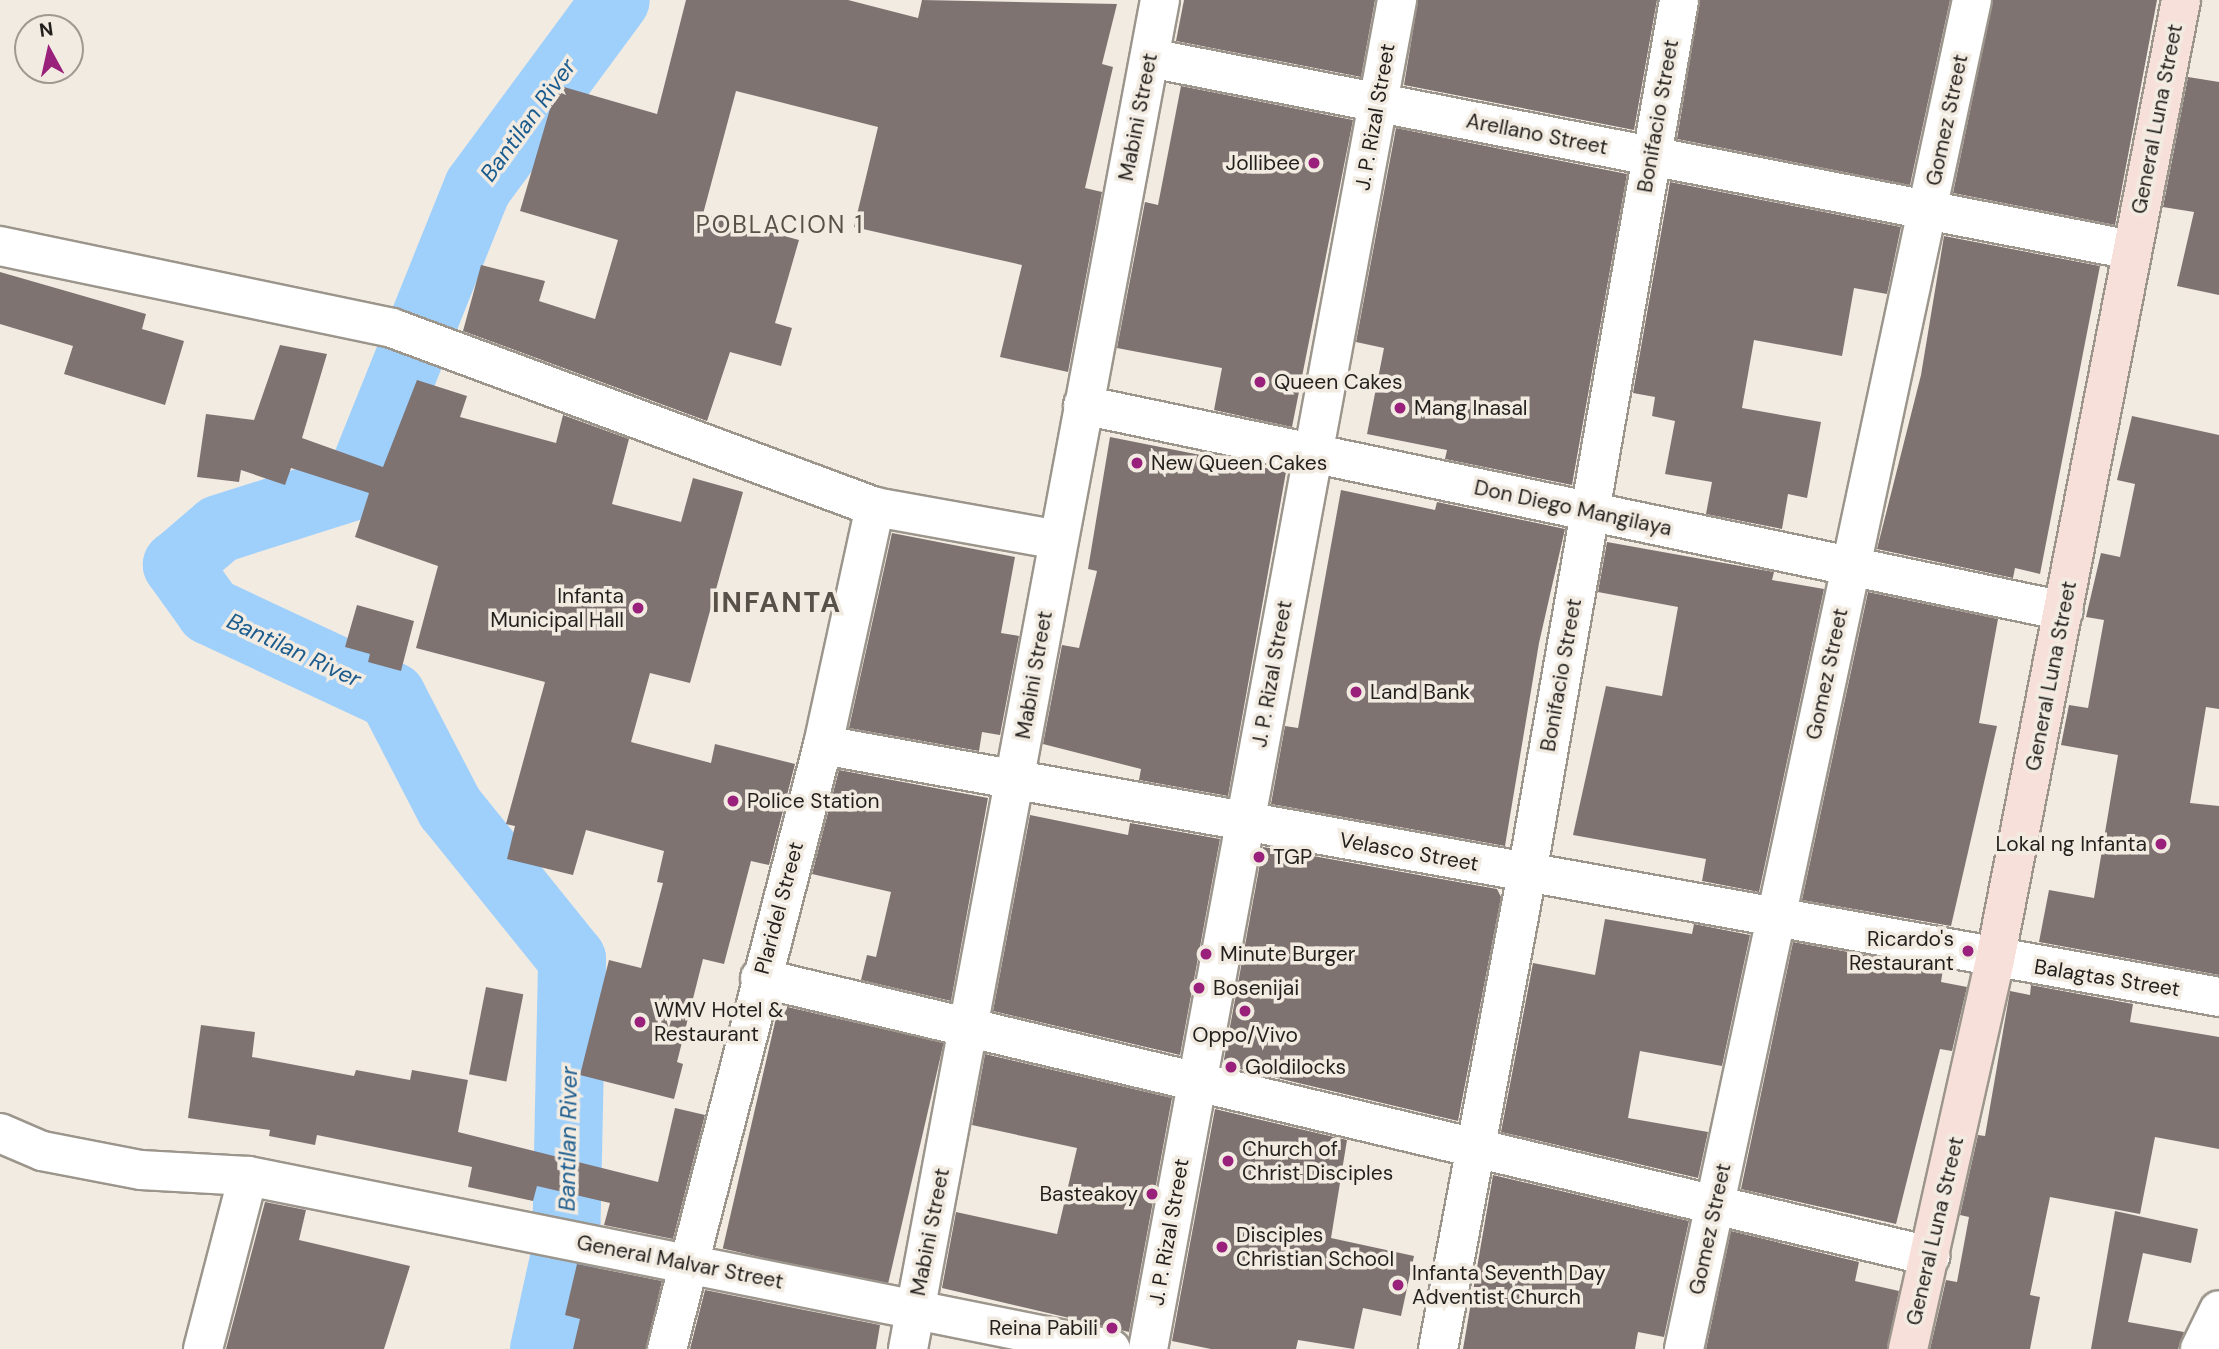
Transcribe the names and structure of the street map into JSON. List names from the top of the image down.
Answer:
{
  "streets": {
    "main road": ["General Luna Street"],
    "street": [
      "Bonifacio Street",
      "Mabini Street",
      "J. P. Rizal Street",
      "Gomez Street",
      "Arellano Street",
      "Don Diego Mangilaya",
      "Velasco Street",
      "Plaridel Street",
      "Balagtas Street",
      "General Malvar Street"
    ]
  },
  "crossings": [
    ["Bonifacio Street", "Arellano Street"],
    ["Bonifacio Street", "Don Diego Mangilaya"],
    ["Bonifacio Street", "Velasco Street"],
    ["Mabini Street", "Arellano Street"],
    ["Mabini Street", "Don Diego Mangilaya"],
    ["Mabini Street", "Velasco Street"],
    ["Mabini Street", "General Malvar Street"],
    ["J. P. Rizal Street", "Arellano Street"],
    ["J. P. Rizal Street", "Don Diego Mangilaya"],
    ["J. P. Rizal Street", "Velasco Street"],
    ["General Luna Street", "Arellano Street"],
    ["General Luna Street", "Don Diego Mangilaya"],
    ["General Luna Street", "Velasco Street"],
    ["General Luna Street", "Balagtas Street"],
    ["Gomez Street", "Arellano Street"],
    ["Gomez Street", "Don Diego Mangilaya"],
    ["Gomez Street", "Velasco Street"],
    ["Velasco Street", "Plaridel Street"],
    ["Velasco Street", "Balagtas Street"],
    ["Plaridel Street", "General Malvar Street"]
  ],
  "districts": ["POBLACION 1", "INFANTA"],
  "water": ["Bantilan River"],
  "places": [
    "Jollibee",
    "Queen Cakes",
    "Mang Inasal",
    "New Queen Cakes",
    "Infanta Municipal Hall",
    "Land Bank",
    "Police Station",
    "Lokal ng Infanta",
    "TGP",
    "Ricardo's Restaurant",
    "Minute Burger",
    "Bosenijai",
    "Oppo/Vivo",
    "WMV Hotel & Restaurant",
    "Goldilocks",
    "Church of Christ Disciples",
    "Basteakoy",
    "Disciples Christian School",
    "Infanta Seventh Day Adventist Church",
    "Reina Pabili"
  ],
  "north": "top"
}
